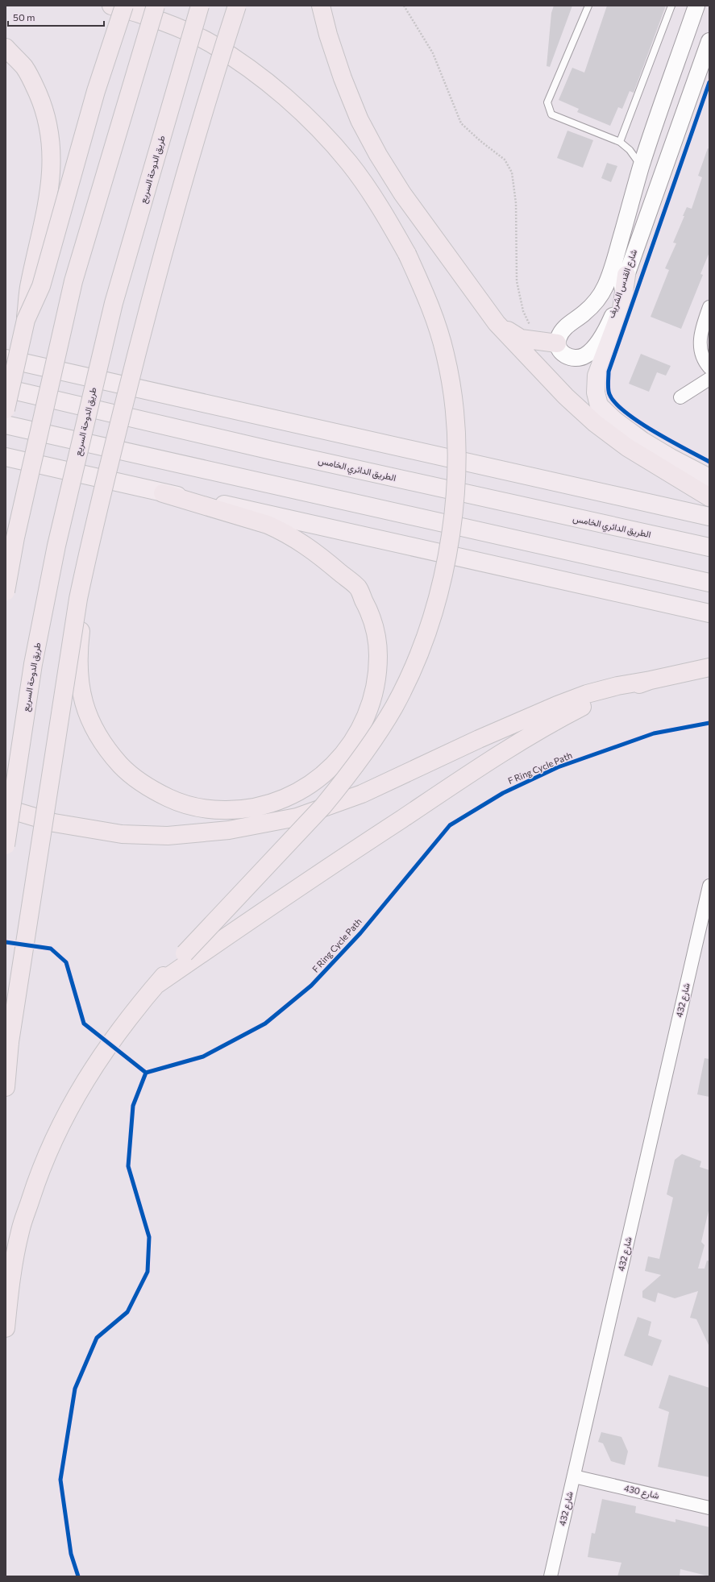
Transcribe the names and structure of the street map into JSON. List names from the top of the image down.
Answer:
{
  "streets": {
    "highway": ["طريق الدوحة السريع", "الطريق الدائري الخامس"],
    "street": ["شارع القدس الشريف", "شارع 432", "شارع 430"],
    "cycle path": ["F Ring Cycle Path"]
  },
  "crossings": [
    ["شارع 432", "شارع 430"]
  ],
  "scale_bar": "50 m"
}
